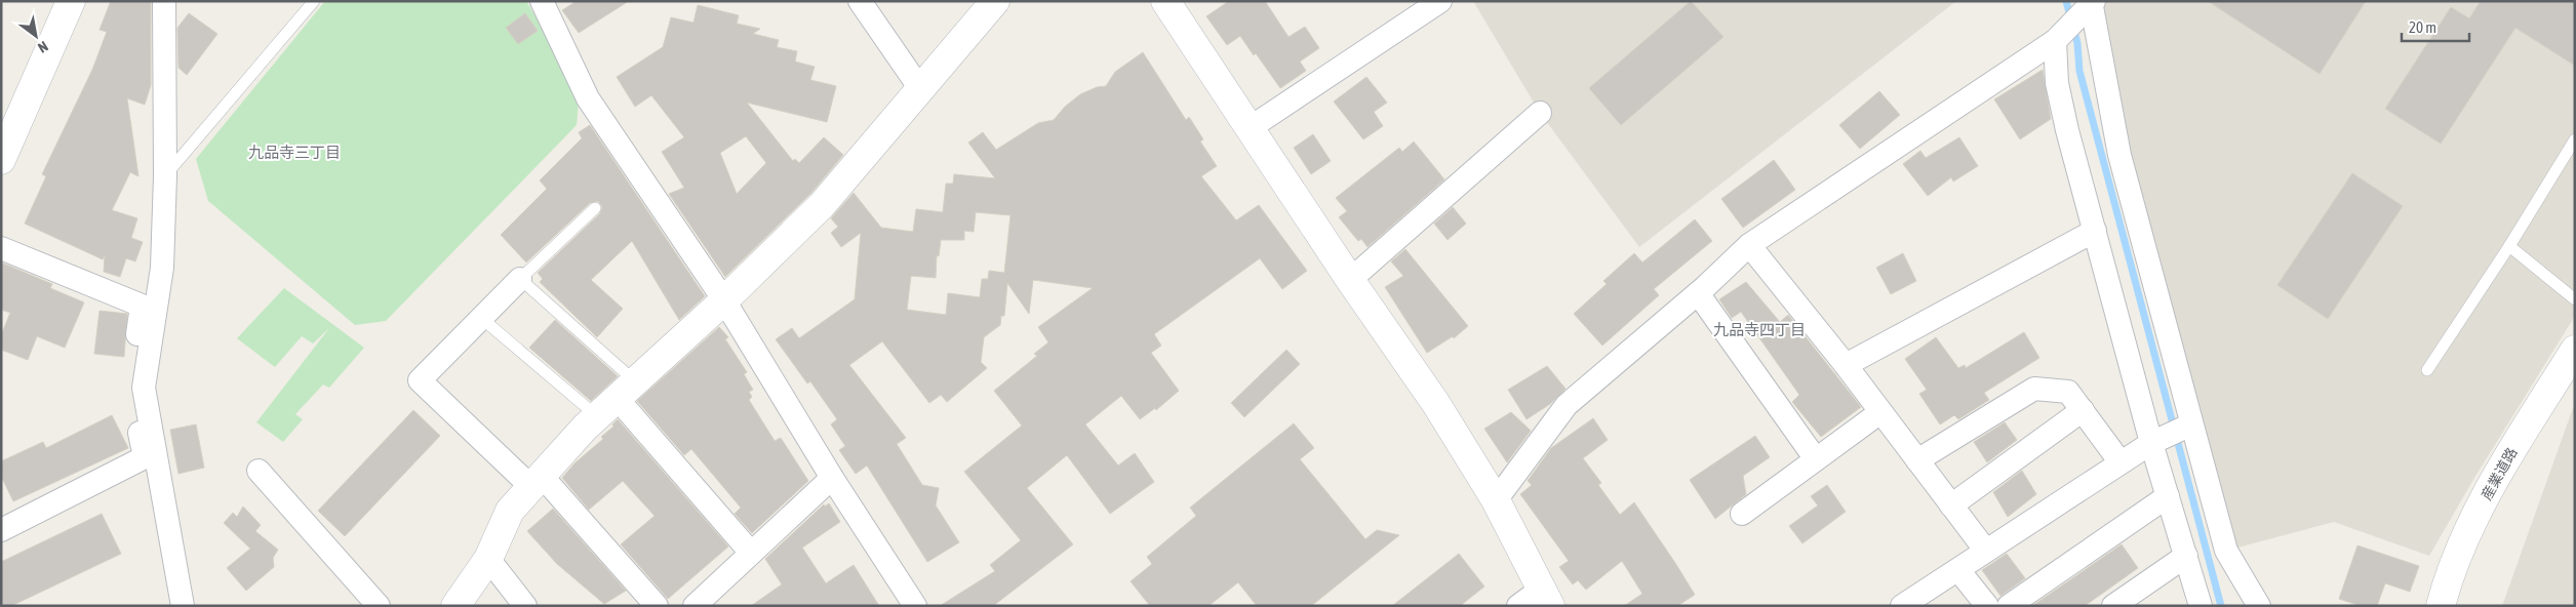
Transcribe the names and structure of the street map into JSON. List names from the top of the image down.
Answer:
{
  "streets": {
    "street": ["産業道路"]
  },
  "districts": ["九品寺三丁目", "九品寺四丁目"],
  "scale_bar": "20 m",
  "north": "bottom right"
}
